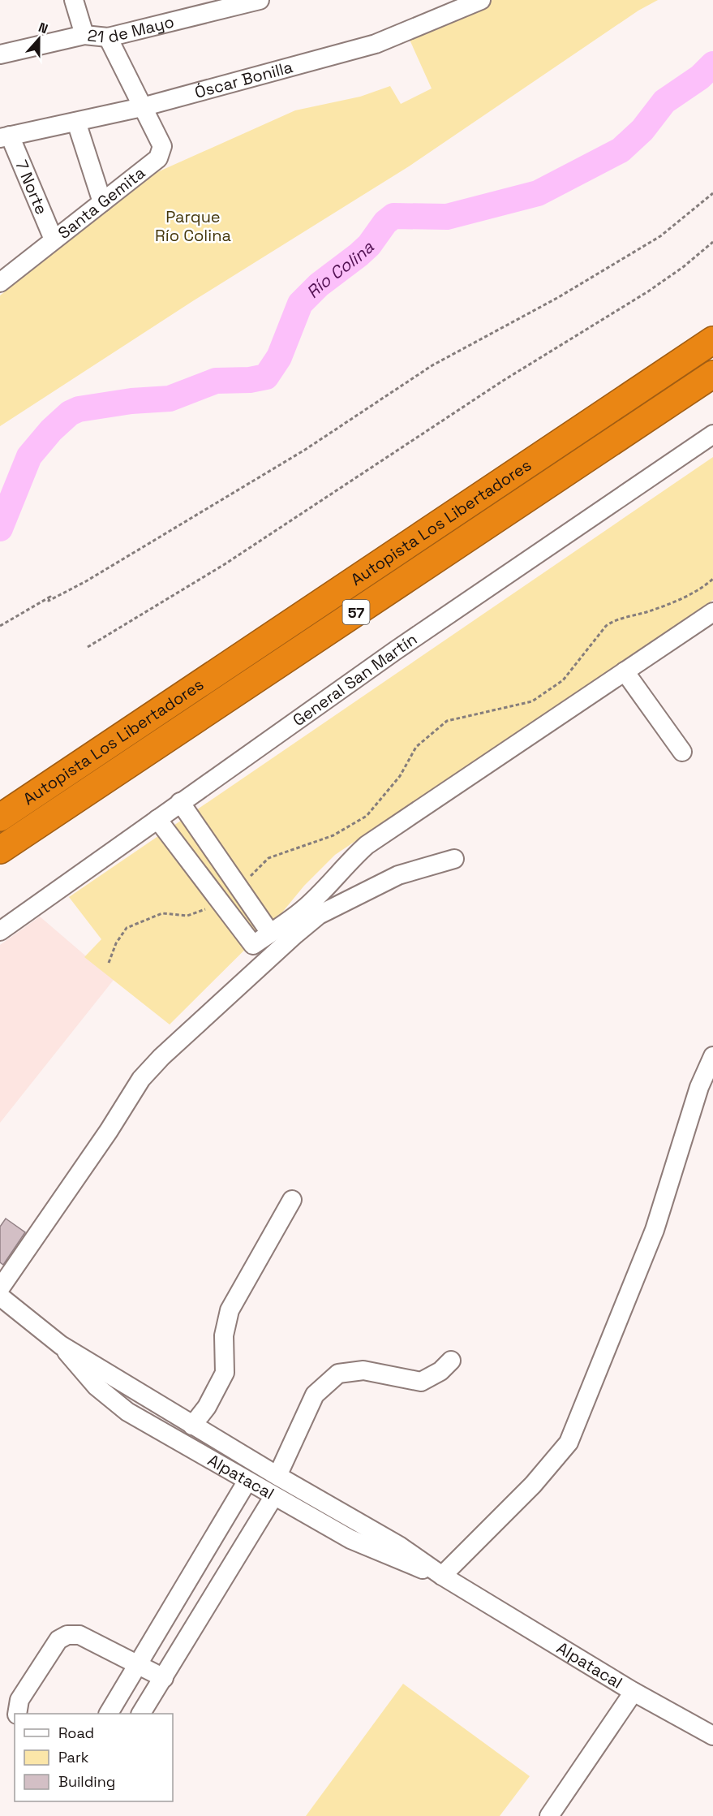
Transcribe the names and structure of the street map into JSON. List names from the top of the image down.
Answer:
{
  "streets": {
    "highway": ["Autopista Los Libertadores", "57"],
    "street": [
      "21 de Mayo",
      "Óscar Bonilla",
      "7 Norte",
      "Santa Gemita",
      "General San Martín",
      "Alpatacal"
    ]
  },
  "crossings": [
    ["21 de Mayo", "Santa Gemita"],
    ["Óscar Bonilla", "7 Norte"],
    ["Óscar Bonilla", "Santa Gemita"],
    ["7 Norte", "Santa Gemita"]
  ],
  "water": ["Río Colina"],
  "parks": ["Parque Río Colina"],
  "legend": ["Road", "Park", "Building"],
  "north": "top"
}
